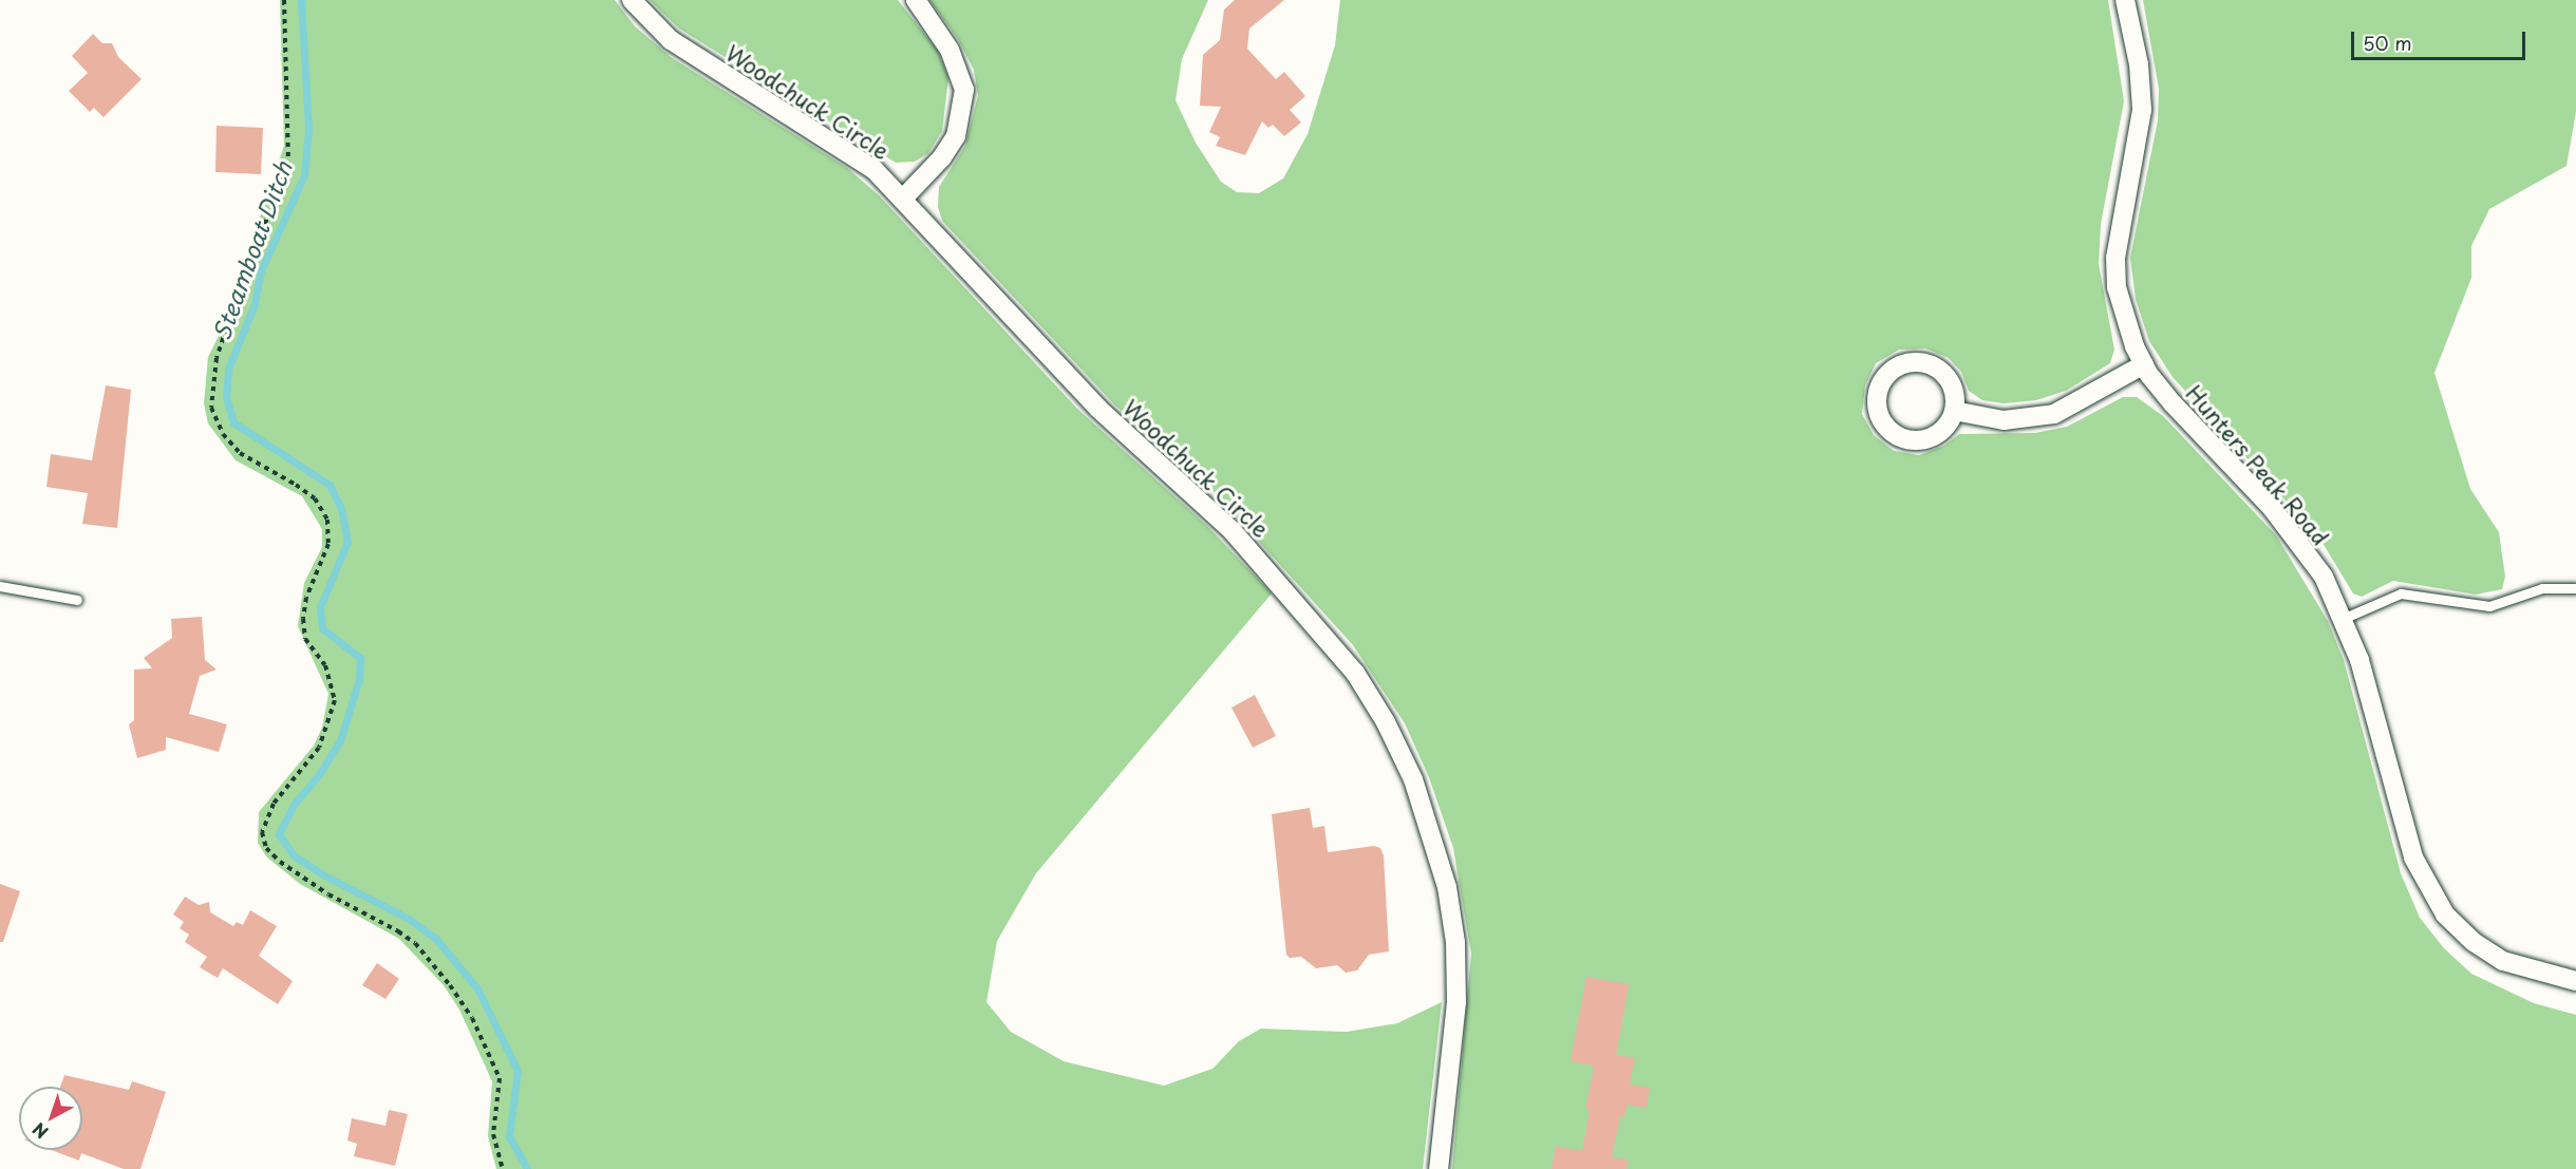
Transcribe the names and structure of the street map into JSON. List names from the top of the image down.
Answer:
{
  "streets": {
    "street": ["Woodchuck Circle", "Hunters Peak Road"]
  },
  "water": ["Steamboat Ditch"],
  "scale_bar": "50 m",
  "north": "bottom left"
}
